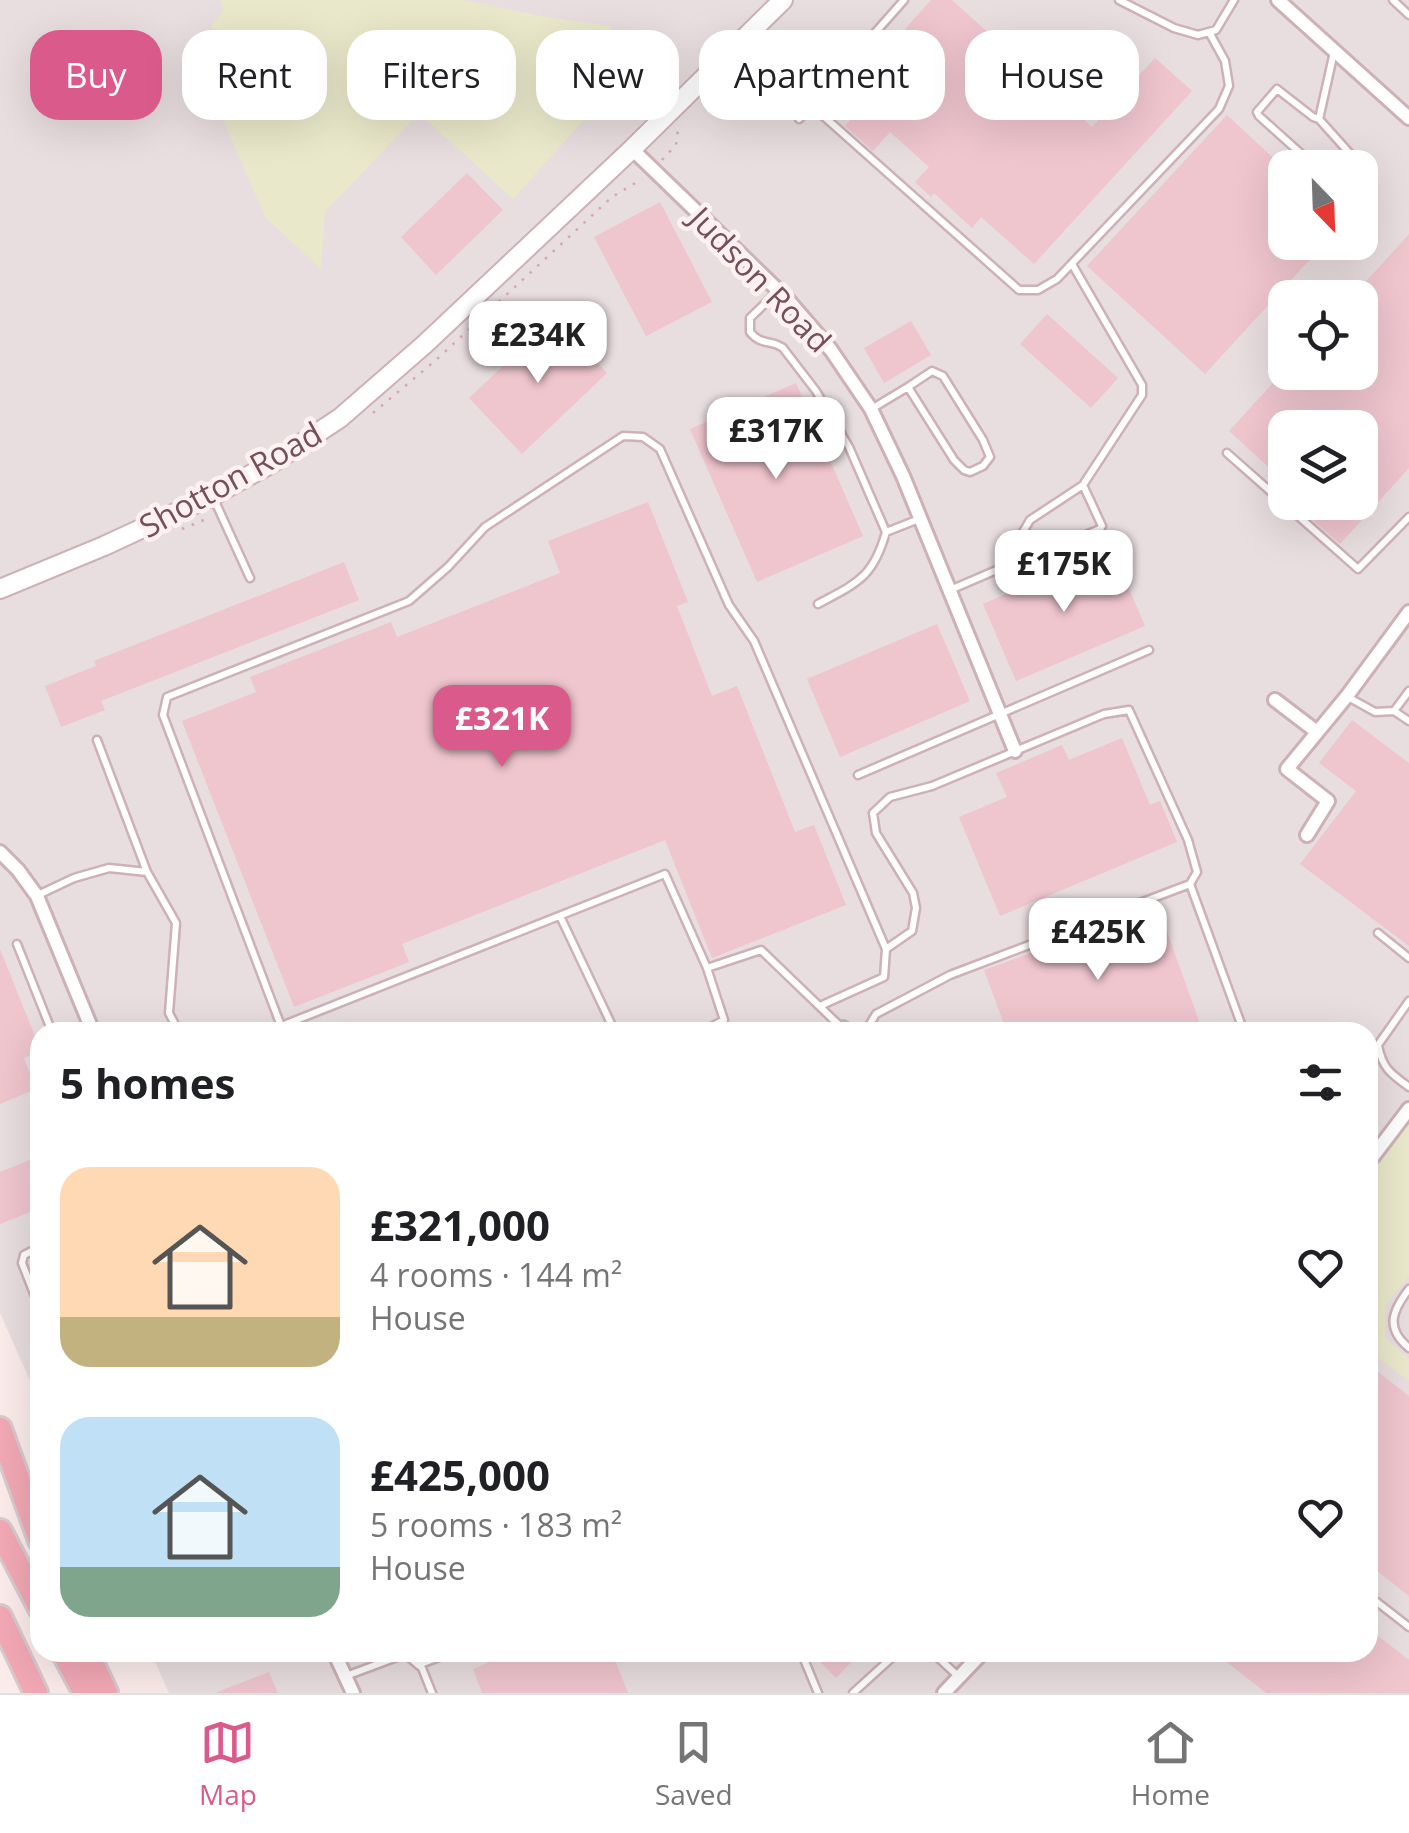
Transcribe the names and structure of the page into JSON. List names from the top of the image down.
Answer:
{
  "streets": {
    "street": ["Judson Road", "Shotton Road"]
  },
  "crossings": [
    ["Judson Road", "Shotton Road"]
  ],
  "north": "bottom right",
  "page": {
    "chip": [
      "Buy",
      "Rent",
      "Filters",
      "New",
      "Apartment",
      "House"
    ],
    "price": [
      "£234K",
      "£317K",
      "£175K",
      "£321K",
      "£425K"
    ],
    "heading": "5 homes",
    "list": [
      {
        "name": "£321,000",
        "note": "4 rooms · 144 m² · House"
      },
      {
        "name": "£425,000",
        "note": "5 rooms · 183 m² · House"
      }
    ],
    "tabs": ["Map", "Saved", "Home"]
  }
}
